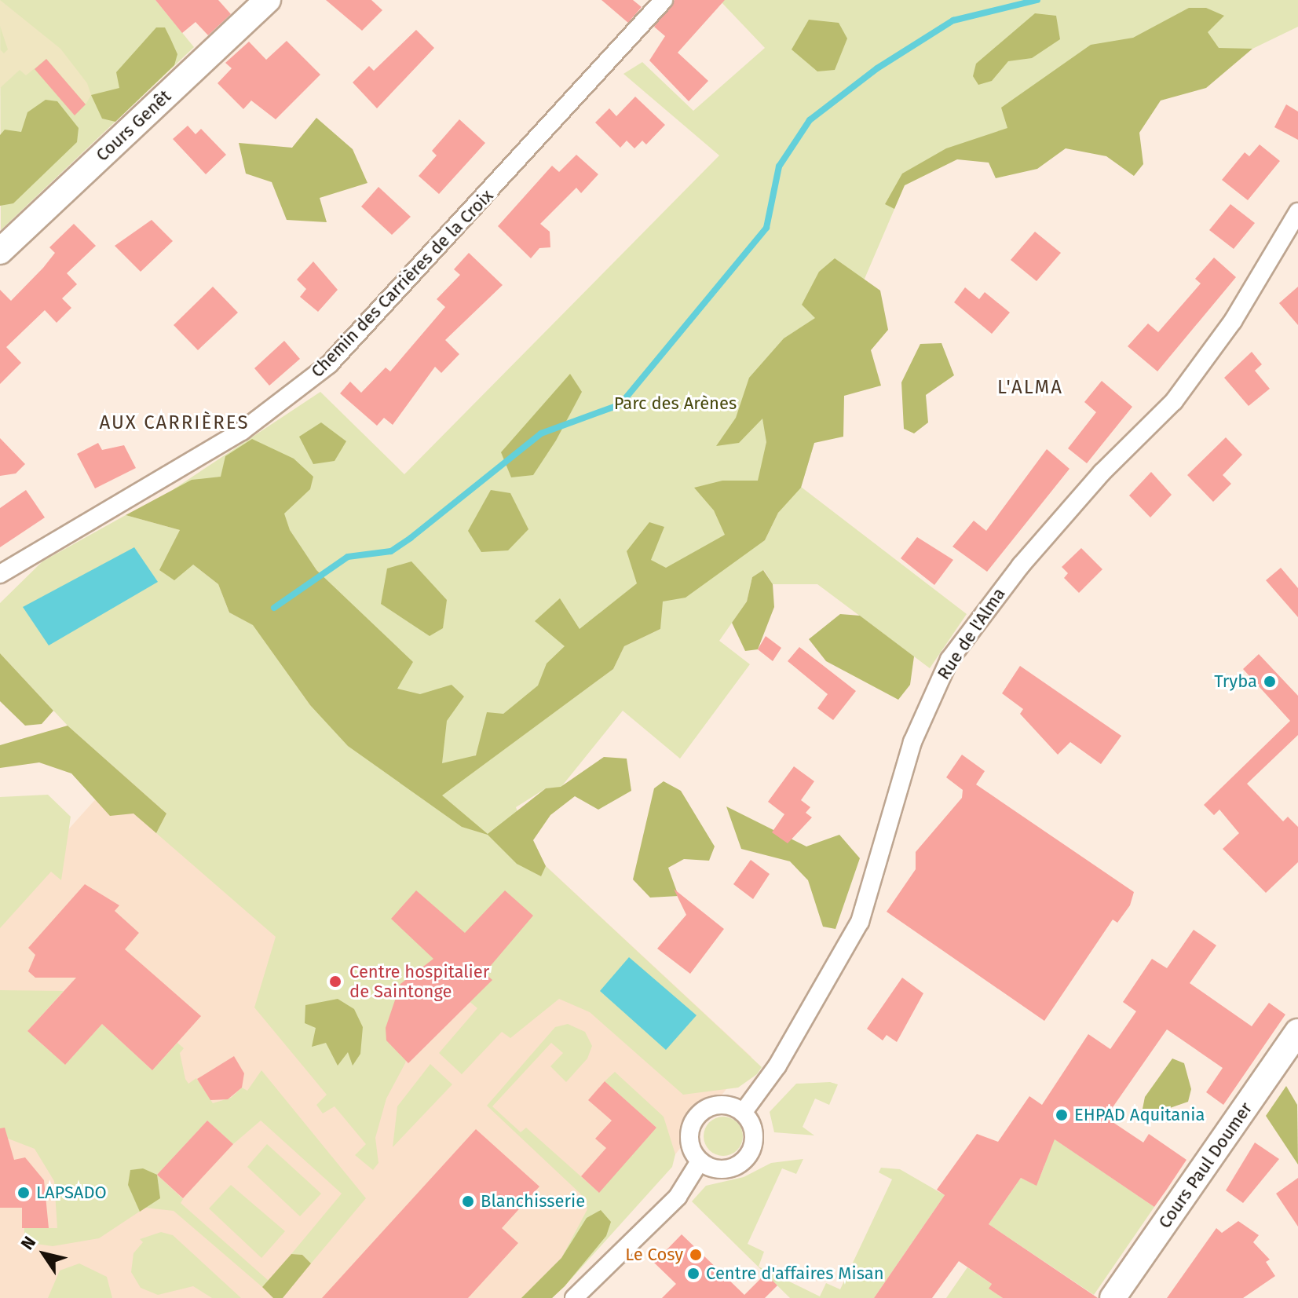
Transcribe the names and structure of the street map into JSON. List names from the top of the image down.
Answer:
{
  "streets": {
    "main road": ["Cours Genêt", "Cours Paul Doumer"],
    "street": ["Chemin des Carrières de la Croix", "Rue de l'Alma"]
  },
  "districts": ["L'ALMA", "AUX CARRIÈRES"],
  "parks": ["Parc des Arènes"],
  "places": [
    "Tryba",
    "Centre hospitalier de Saintonge",
    "EHPAD Aquitania",
    "LAPSADO",
    "Blanchisserie",
    "Le Cosy",
    "Centre d'affaires Misan"
  ],
  "north": "top left"
}
